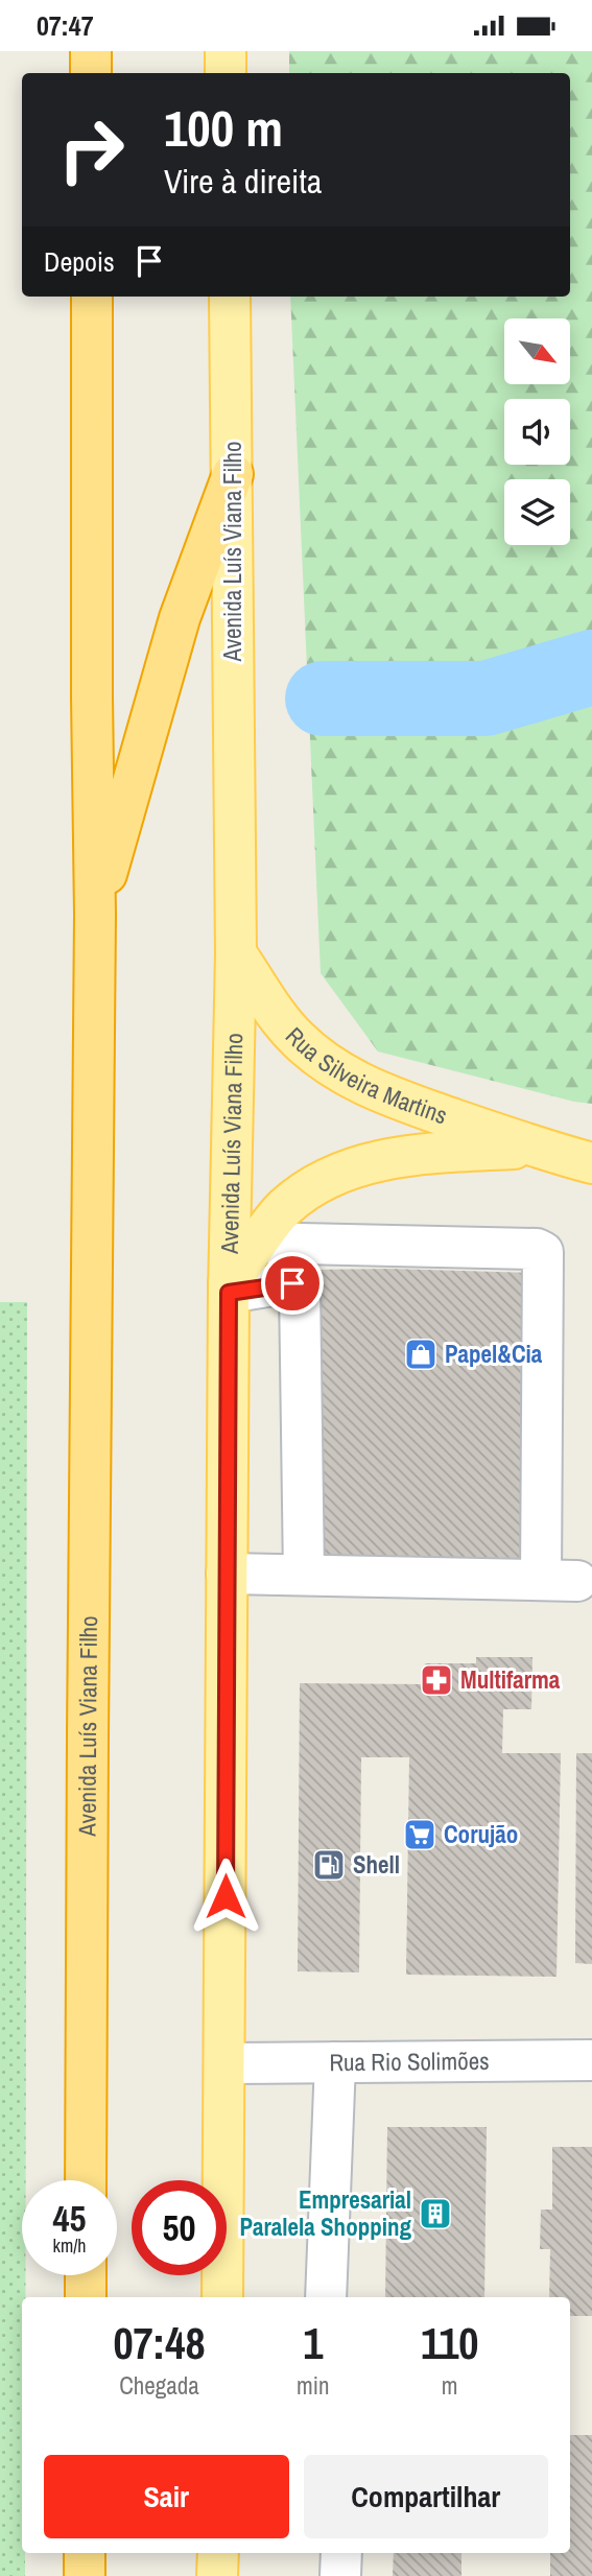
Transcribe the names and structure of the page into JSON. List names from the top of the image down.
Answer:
{
  "streets": {
    "highway": ["Avenida Luís Viana Filho"],
    "main road": ["Rua Silveira Martins"],
    "street": ["Rua Rio Solimões"]
  },
  "crossings": [
    ["Avenida Luís Viana Filho", "Rua Silveira Martins"],
    ["Avenida Luís Viana Filho", "Rua Rio Solimões"]
  ],
  "places": {
    "shop": ["Papel&Cia"],
    "pharmacy": ["Multifarma"],
    "supermarket": ["Corujão"],
    "fuel station": ["Shell"],
    "building": ["Empresarial Paralela Shopping"]
  },
  "north": "bottom right",
  "page": {
    "status": "07:47",
    "turn": ["100 m", "Vire à direita"],
    "then": "Depois",
    "speed": "45 km/h",
    "limit": "50",
    "eta": [
      "07:48",
      "Chegada",
      "1",
      "min",
      "110",
      "m"
    ],
    "buttons": ["Sair", "Compartilhar"]
  }
}
